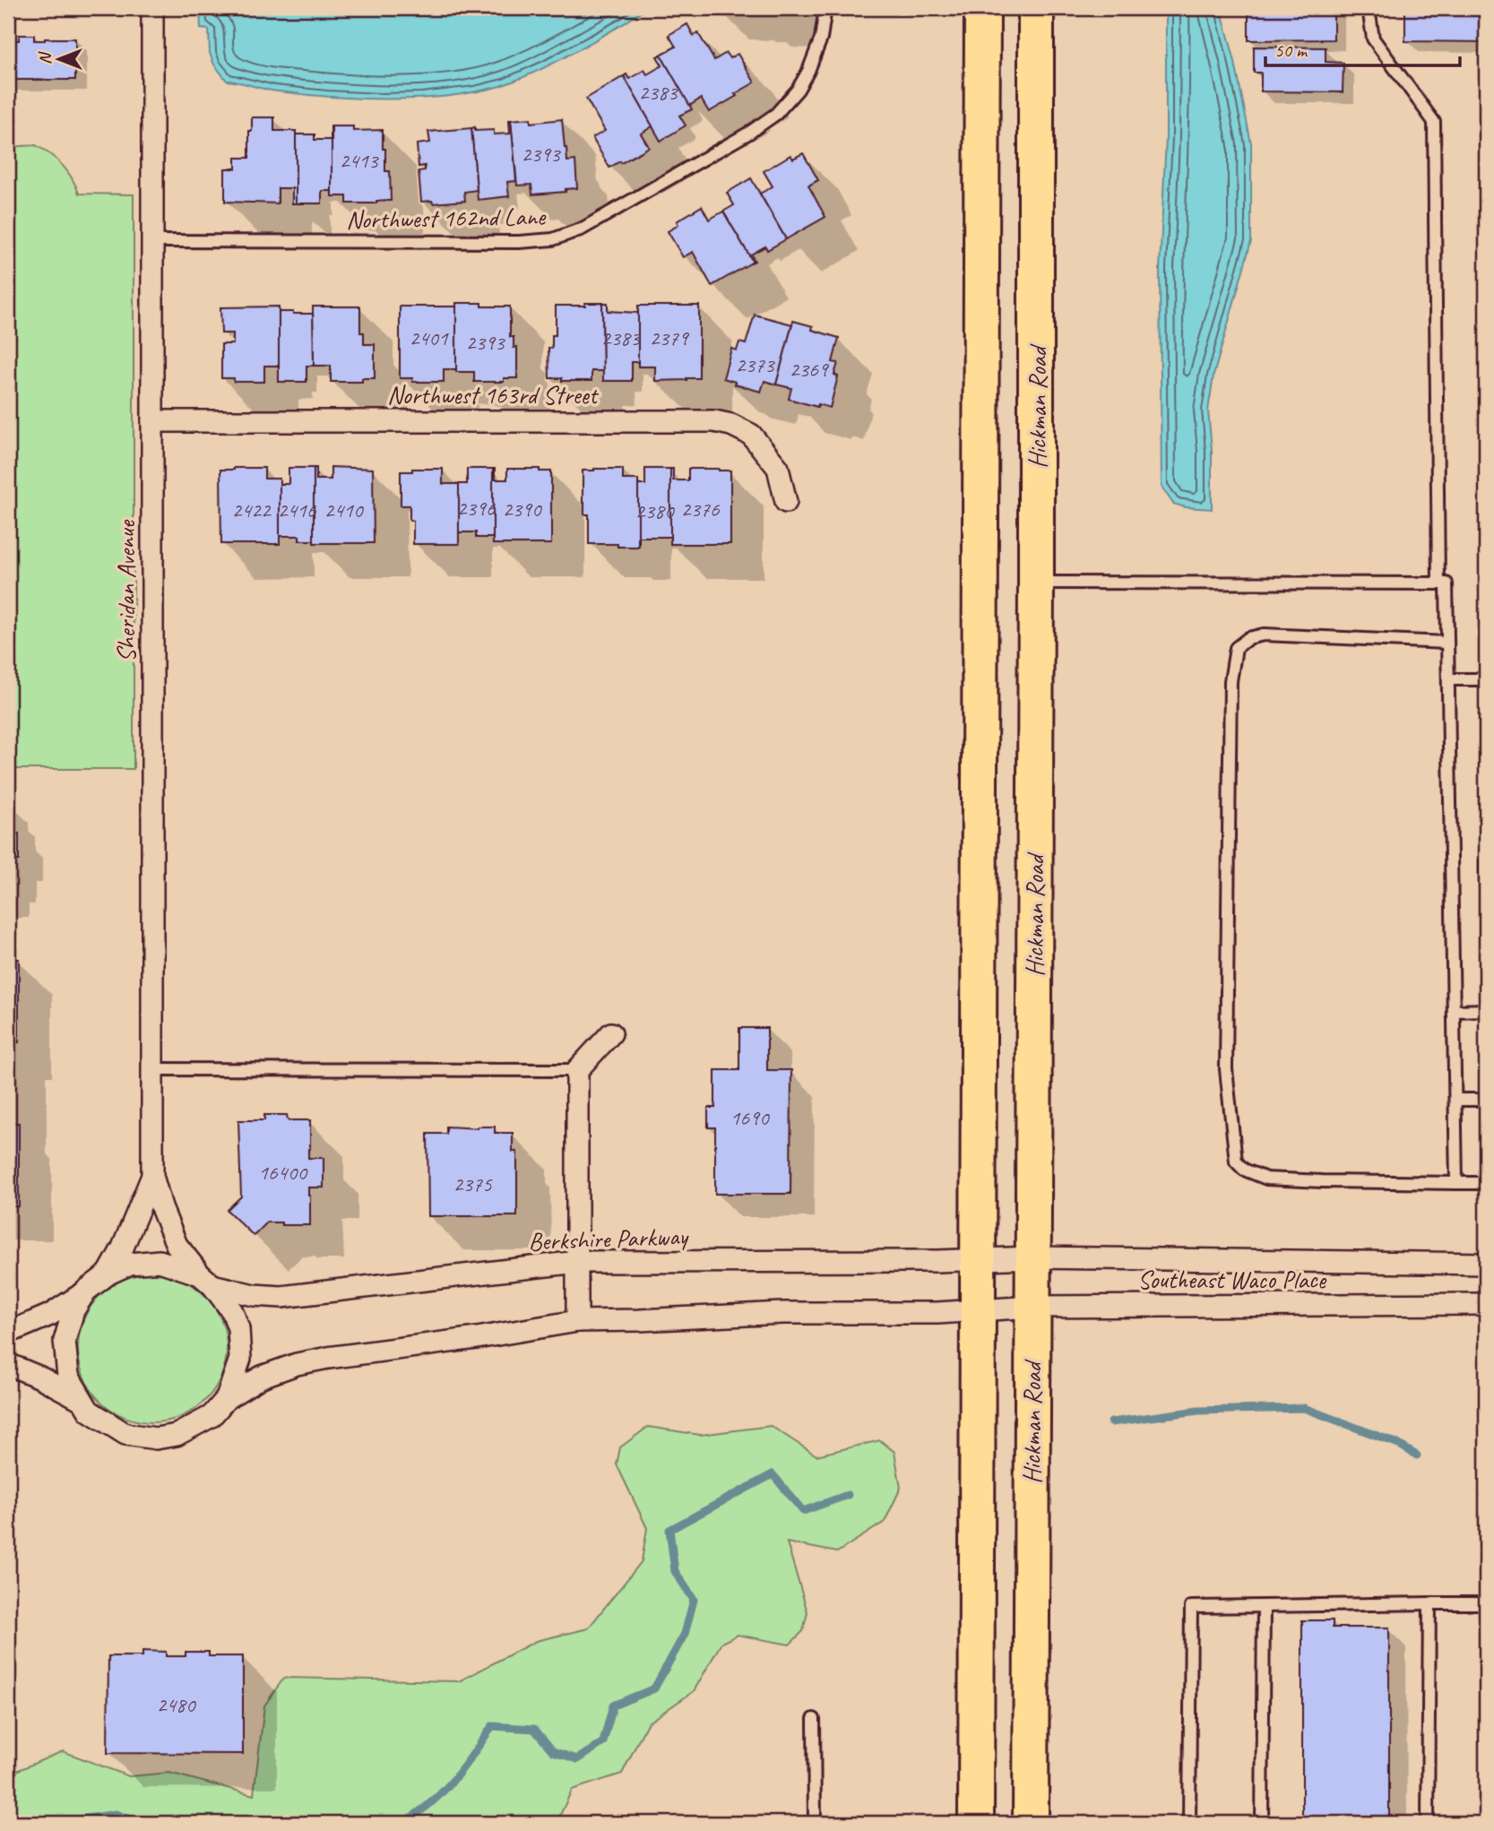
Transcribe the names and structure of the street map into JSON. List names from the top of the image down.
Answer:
{
  "streets": {
    "highway": ["Hickman Road"],
    "street": [
      "Northwest 163rd Street",
      "Sheridan Avenue",
      "Berkshire Parkway",
      "Southeast Waco Place"
    ],
    "lane": ["Northwest 162nd Lane"]
  },
  "crossings": [
    ["Northwest 162nd Lane", "Sheridan Avenue"],
    ["Northwest 163rd Street", "Sheridan Avenue"],
    ["Hickman Road", "Berkshire Parkway"],
    ["Hickman Road", "Southeast Waco Place"],
    ["Sheridan Avenue", "Berkshire Parkway"],
    ["Berkshire Parkway", "Southeast Waco Place"]
  ],
  "house_numbers": [
    "2383",
    "2393",
    "2413",
    "2401",
    "2383",
    "2379",
    "2393",
    "2373",
    "2369",
    "2396",
    "2390",
    "2376",
    "2422",
    "2416",
    "2410",
    "2380",
    "1690",
    "16400",
    "2375",
    "2480"
  ],
  "scale_bar": "50 m",
  "north": "left"
}
